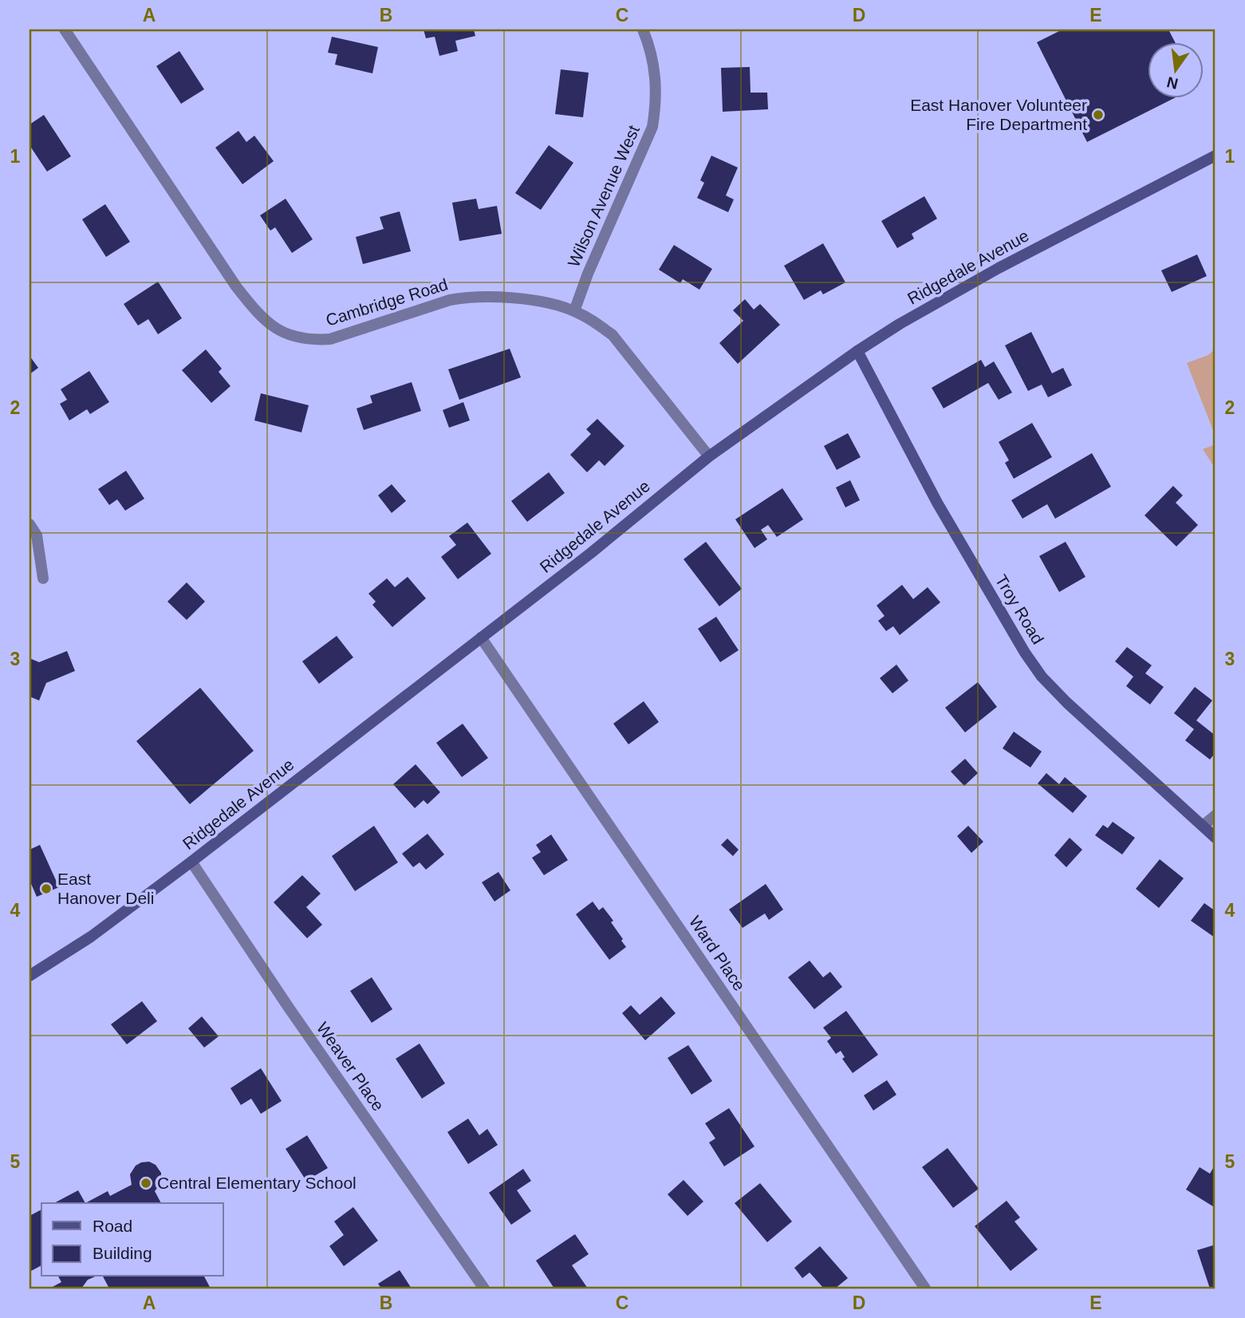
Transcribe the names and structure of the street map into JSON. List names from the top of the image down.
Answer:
{
  "streets": {
    "main road": ["Ridgedale Avenue", "Troy Road"],
    "street": [
      "Wilson Avenue West",
      "Cambridge Road",
      "Ward Place",
      "Weaver Place"
    ]
  },
  "crossings": [
    ["Wilson Avenue West", "Cambridge Road"],
    ["Ridgedale Avenue", "Cambridge Road"],
    ["Ridgedale Avenue", "Troy Road"],
    ["Ridgedale Avenue", "Ward Place"],
    ["Ridgedale Avenue", "Weaver Place"]
  ],
  "places": ["East Hanover Volunteer Fire Department", "East Hanover Deli", "Central Elementary School"],
  "legend": ["Road", "Building"],
  "north": "bottom",
  "grid": {
    "columns": [
      "A",
      "B",
      "C",
      "D",
      "E"
    ],
    "rows": [
      "1",
      "2",
      "3",
      "4",
      "5"
    ]
  }
}
